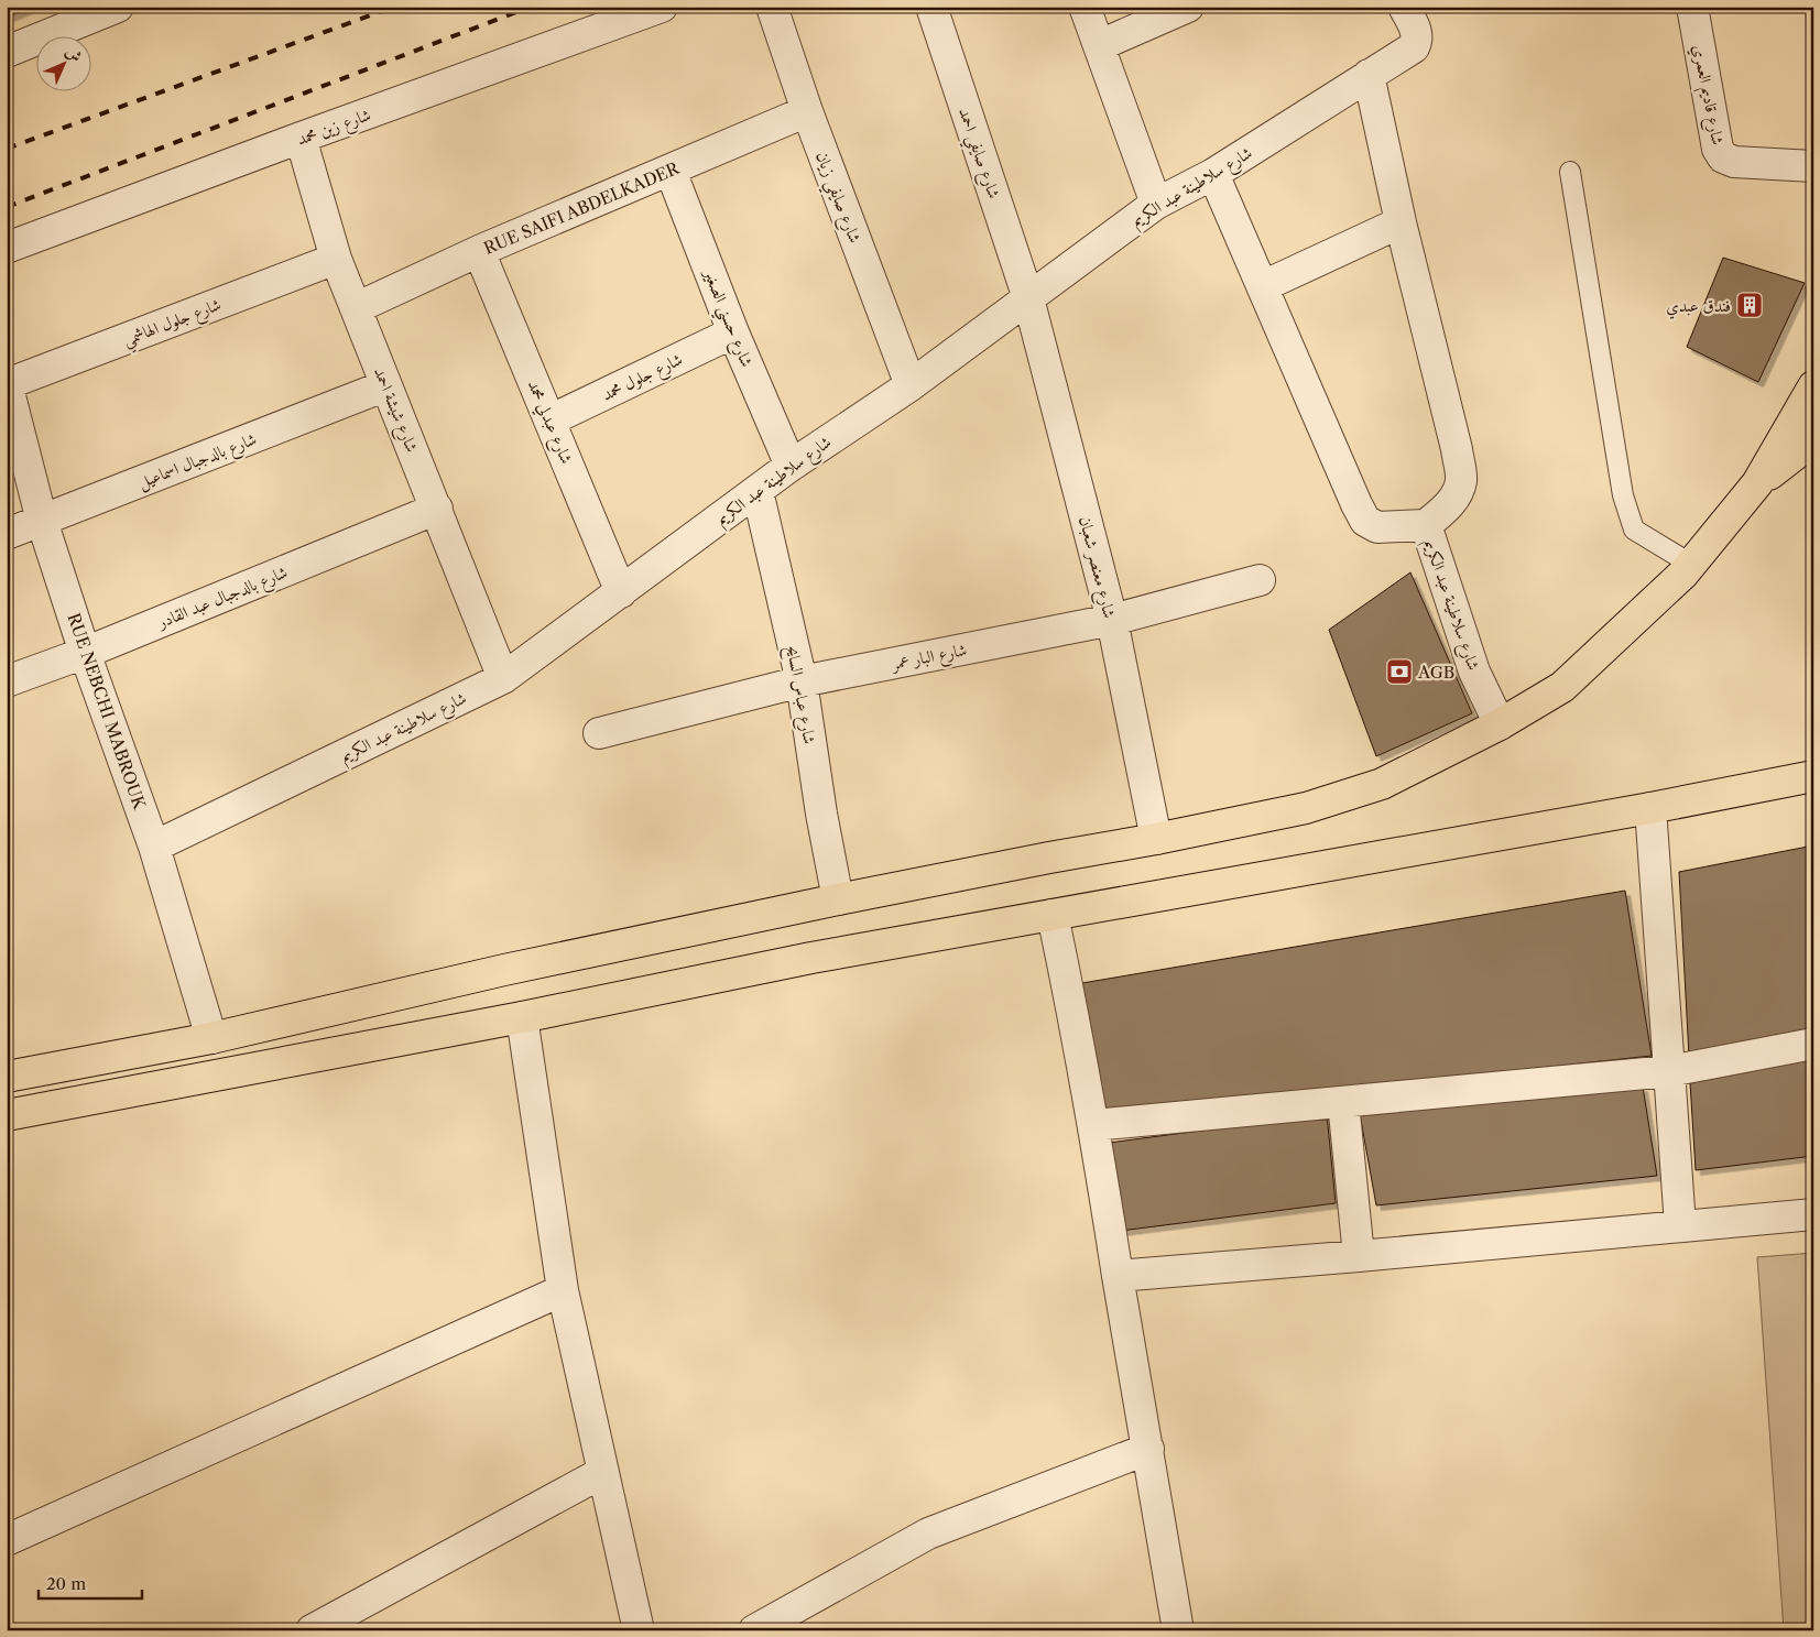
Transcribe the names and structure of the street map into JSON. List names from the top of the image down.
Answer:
{
  "streets": {
    "street": [
      "شارع قاديم العمري",
      "شارع زين محمد",
      "شارع صايفي احمد",
      "شارع سلاطينة عبد الكريم",
      "شارع صايفي زيان",
      "RUE SAIFI ABDELKADER",
      "شارع حسني الصغير",
      "شارع جلول الهاشمي",
      "شارع جلول محمد",
      "شارع شيشة احمد",
      "شارع عبدلي محمد",
      "شارع بالدجبال اسماعيل",
      "شارع معنصر شعبان",
      "شارع بالدجبال عبد القادر",
      "شارع البار عمر",
      "شارع عباس السايح",
      "RUE NEBCHI MABROUK"
    ]
  },
  "crossings": [
    ["شارع زين محمد", "شارع شيشة احمد"],
    ["شارع صايفي احمد", "شارع سلاطينة عبد الكريم"],
    ["شارع صايفي احمد", "شارع معنصر شعبان"],
    ["شارع سلاطينة عبد الكريم", "شارع صايفي زيان"],
    ["شارع سلاطينة عبد الكريم", "شارع حسني الصغير"],
    ["شارع سلاطينة عبد الكريم", "شارع شيشة احمد"],
    ["شارع سلاطينة عبد الكريم", "شارع عبدلي محمد"],
    ["شارع سلاطينة عبد الكريم", "شارع معنصر شعبان"],
    ["شارع سلاطينة عبد الكريم", "شارع عباس السايح"],
    ["شارع سلاطينة عبد الكريم", "RUE NEBCHI MABROUK"],
    ["شارع صايفي زيان", "RUE SAIFI ABDELKADER"],
    ["RUE SAIFI ABDELKADER", "شارع حسني الصغير"],
    ["RUE SAIFI ABDELKADER", "شارع شيشة احمد"],
    ["RUE SAIFI ABDELKADER", "شارع عبدلي محمد"],
    ["شارع حسني الصغير", "شارع جلول محمد"],
    ["شارع جلول الهاشمي", "شارع شيشة احمد"],
    ["شارع جلول الهاشمي", "RUE NEBCHI MABROUK"],
    ["شارع جلول محمد", "شارع عبدلي محمد"],
    ["شارع شيشة احمد", "شارع بالدجبال اسماعيل"],
    ["شارع شيشة احمد", "شارع بالدجبال عبد القادر"],
    ["شارع بالدجبال اسماعيل", "RUE NEBCHI MABROUK"],
    ["شارع معنصر شعبان", "شارع البار عمر"],
    ["شارع بالدجبال عبد القادر", "RUE NEBCHI MABROUK"],
    ["شارع البار عمر", "شارع عباس السايح"]
  ],
  "places": {
    "building": ["فندق عبدي"],
    "bank": ["AGB"]
  },
  "scale_bar": "20 m",
  "north": "top right"
}
